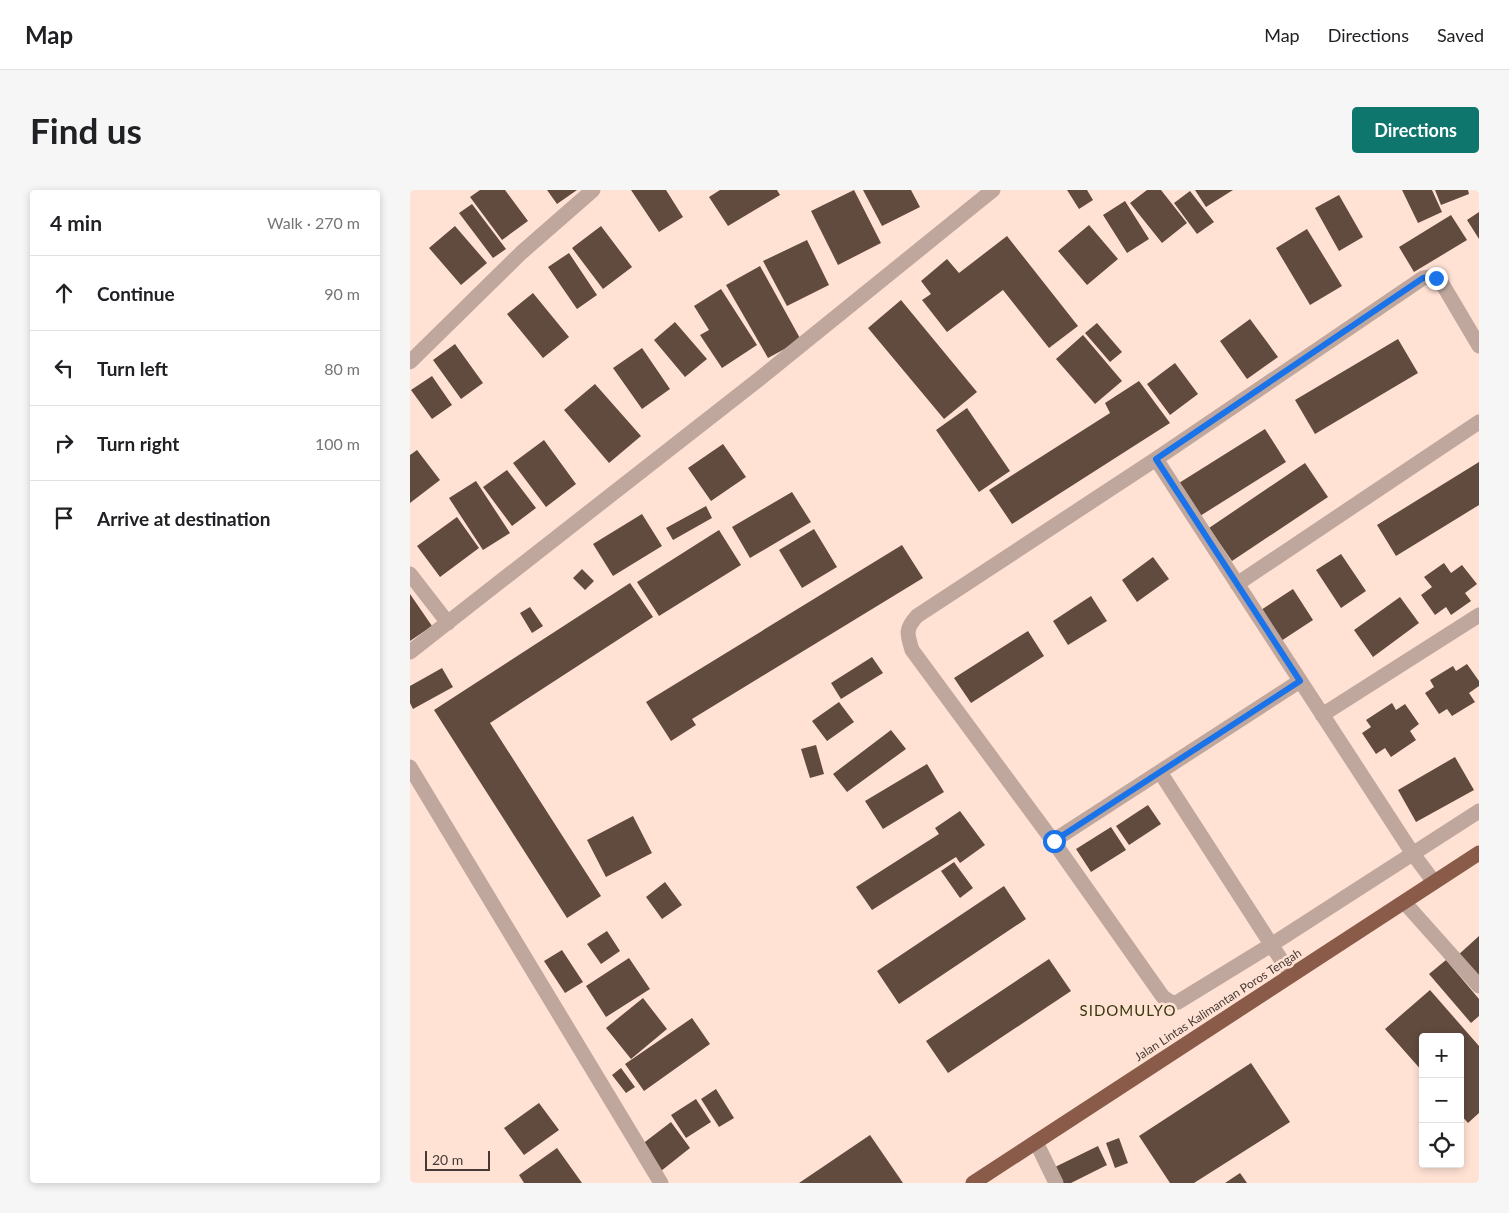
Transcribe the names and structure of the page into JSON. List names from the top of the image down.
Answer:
{
  "streets": {
    "highway": ["Jalan Lintas Kalimantan Poros Tengah"]
  },
  "districts": ["SIDOMULYO"],
  "scale_bar": "20 m",
  "page": {
    "header": "Map",
    "nav": ["Map", "Directions", "Saved"],
    "buttons": "Directions",
    "title": "Find us",
    "heading": ["4 min", "Walk · 270 m"],
    "list": [
      ["Continue", "90 m"],
      ["Turn left", "80 m"],
      ["Turn right", "100 m"],
      "Arrive at destination"
    ],
    "map_buttons": ["+", "−"],
    "scale": "20 m"
  }
}
